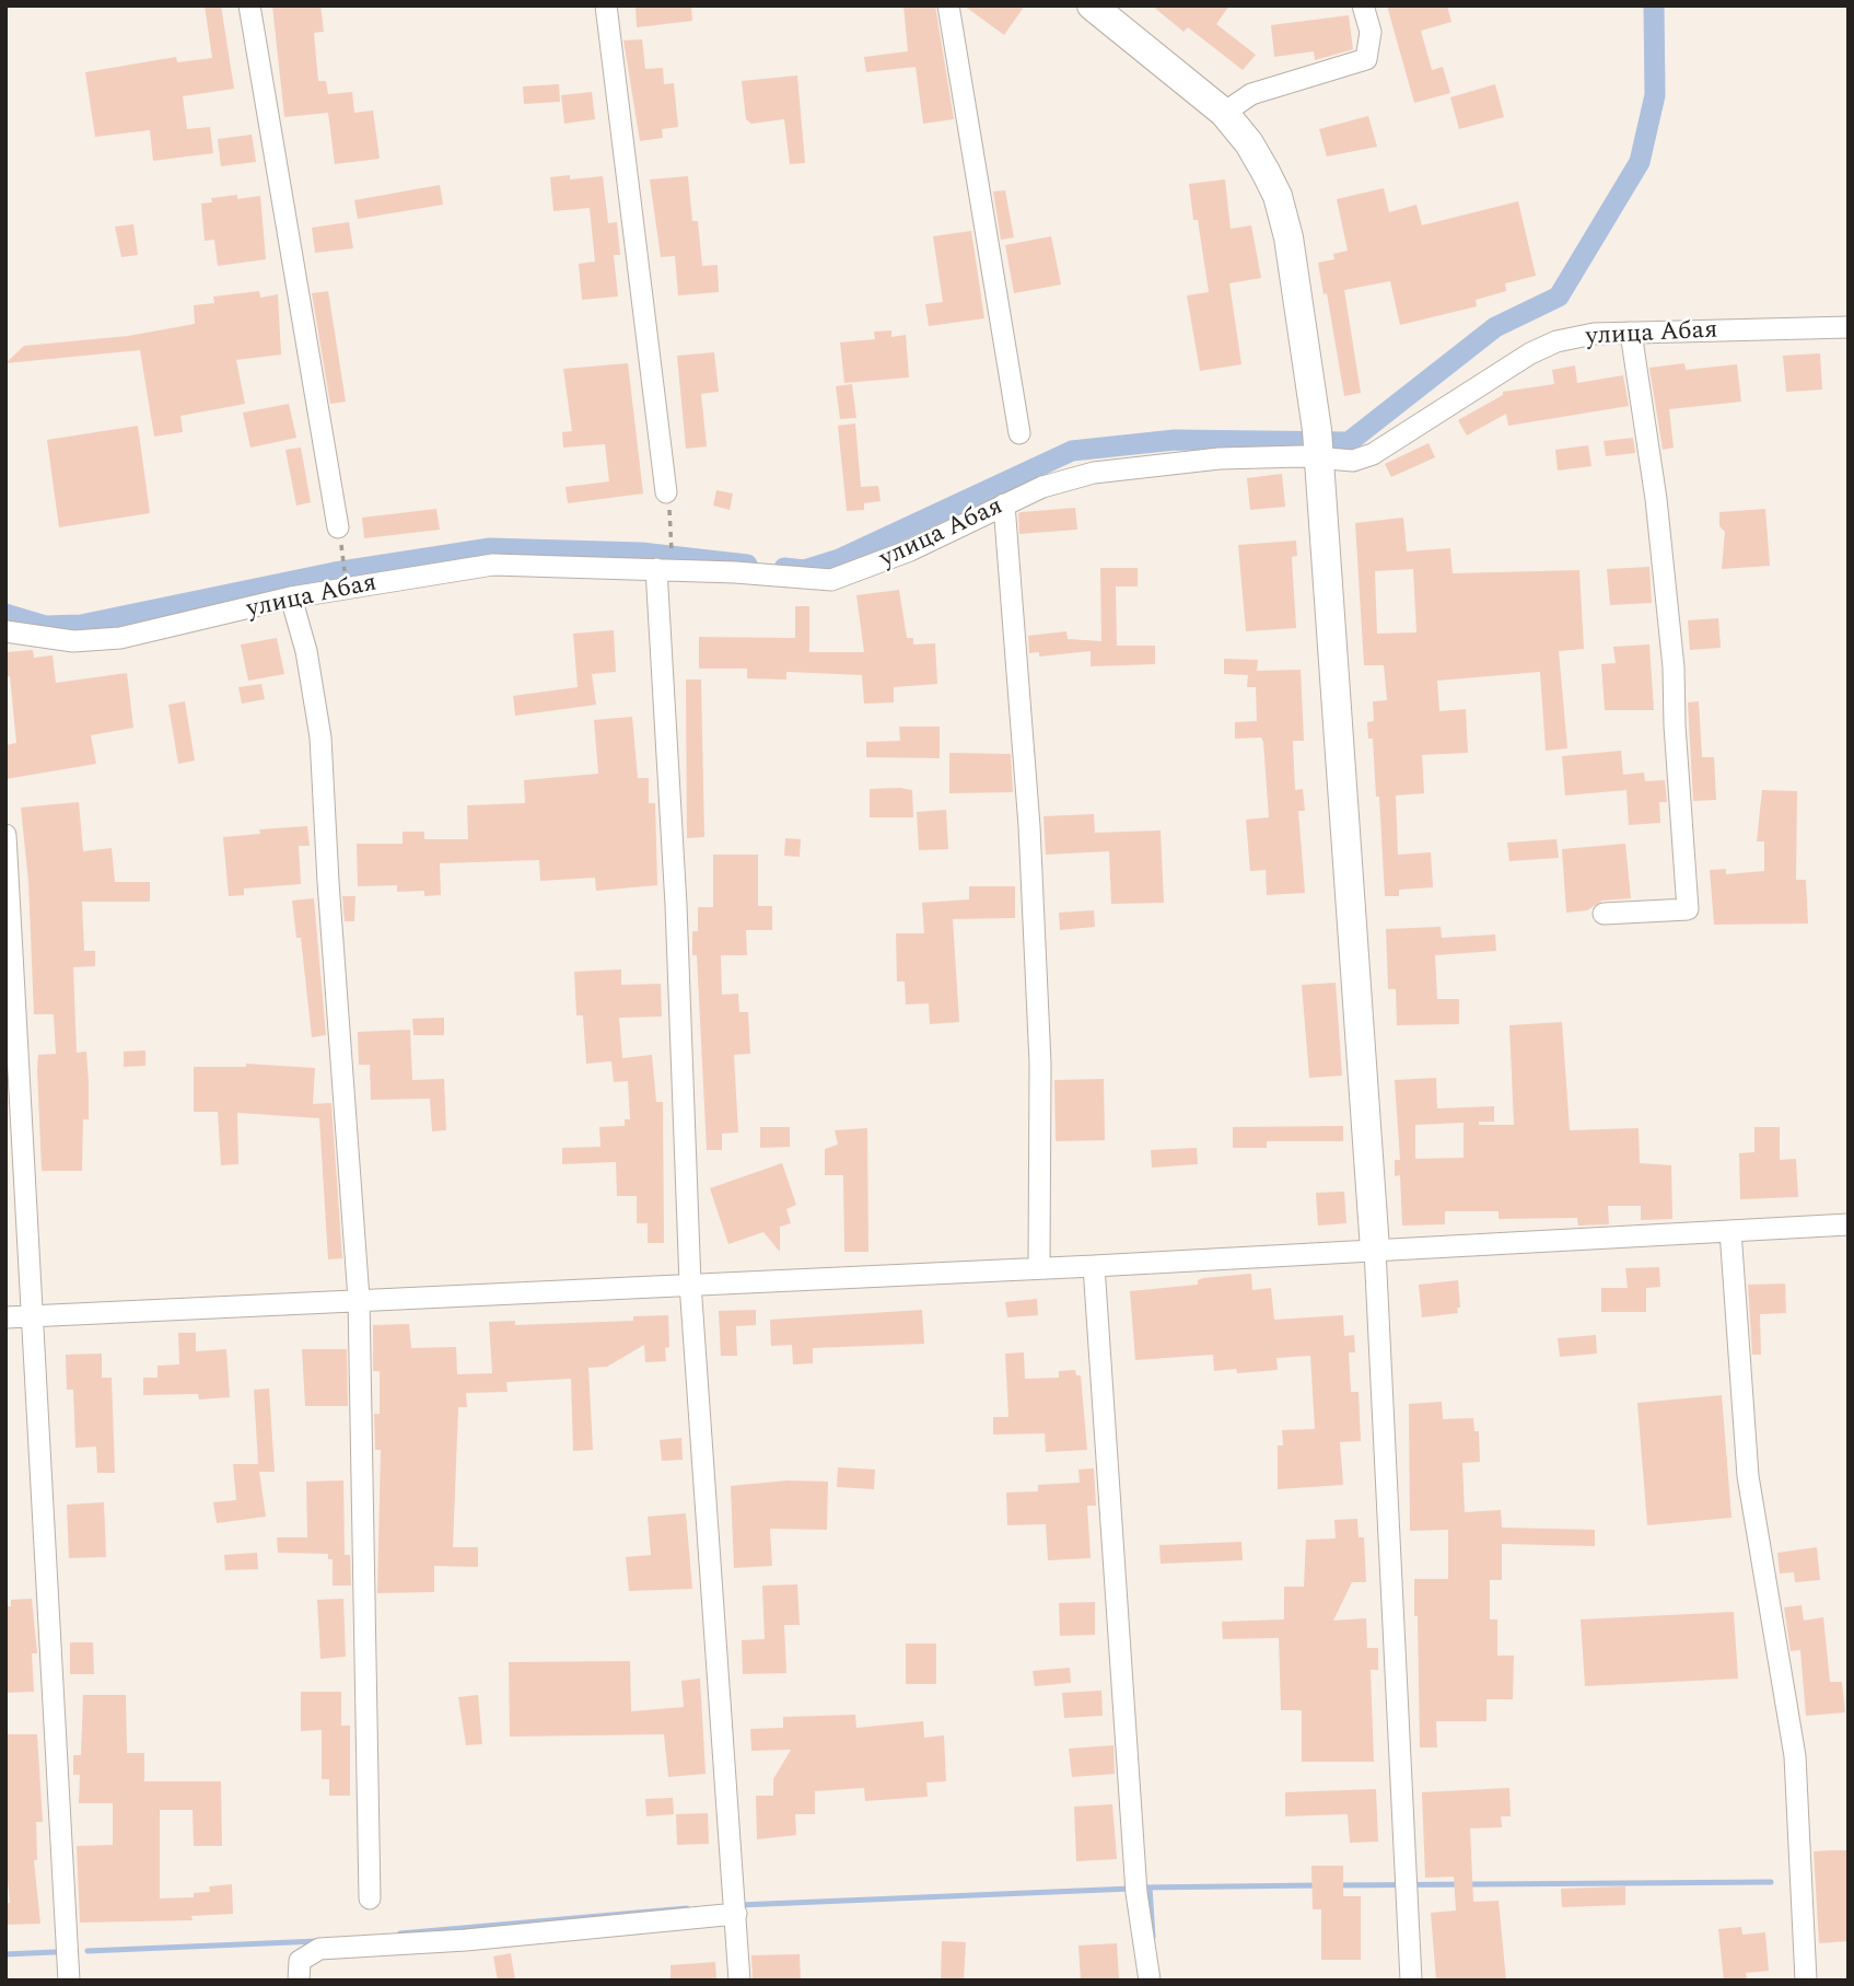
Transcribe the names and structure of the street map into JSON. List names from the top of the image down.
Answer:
{
  "streets": {
    "street": ["улица Абая"]
  }
}
